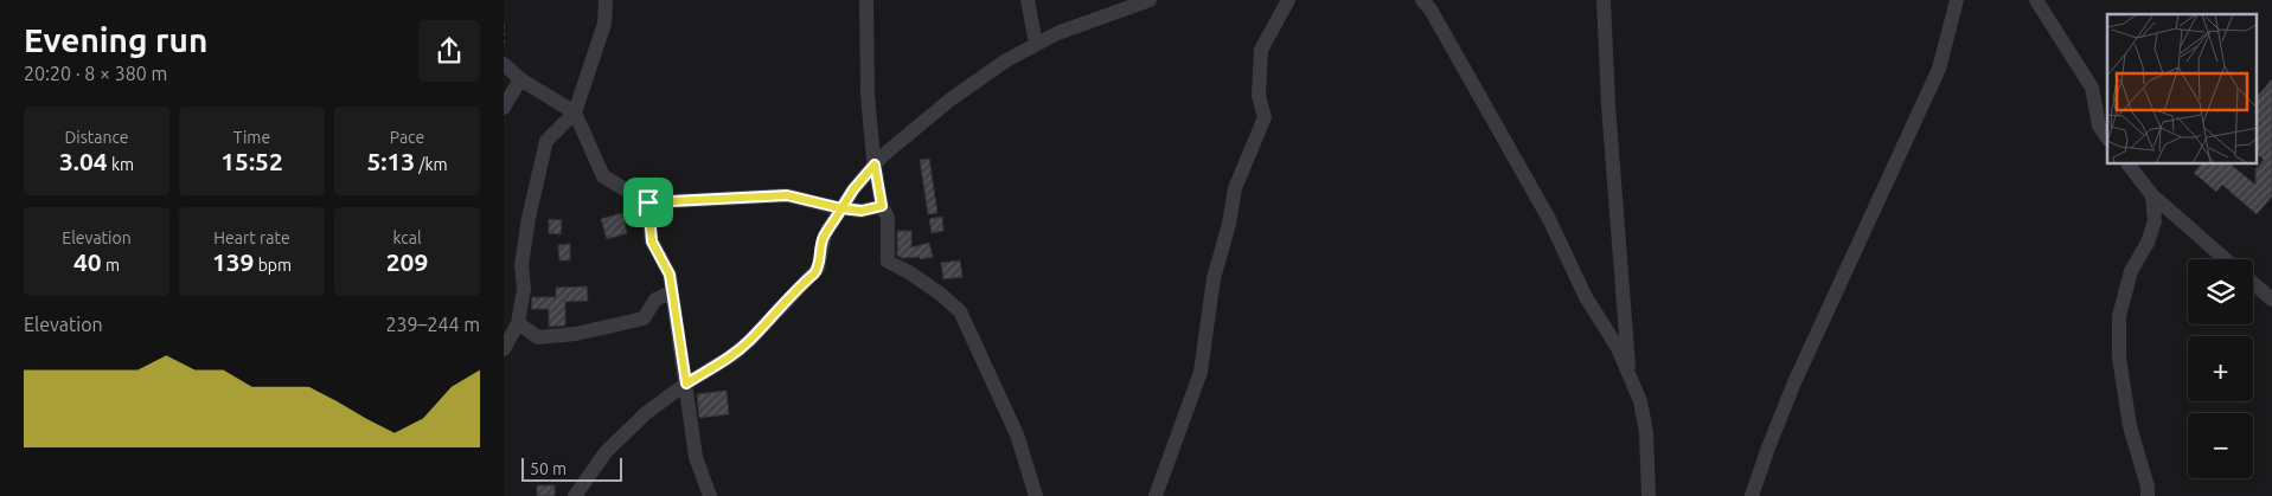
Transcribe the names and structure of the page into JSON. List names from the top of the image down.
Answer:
{
  "scale_bar": "50 m",
  "page": {
    "heading": ["Evening run", "20:20 · 8 × 380 m"],
    "stats": [
      ["Distance", "3.04 km"],
      ["Time", "15:52"],
      ["Pace", "5:13 /km"],
      ["Elevation", "40 m"],
      ["Heart rate", "139 bpm"],
      ["kcal", "209"]
    ],
    "map_buttons": ["+", "−"],
    "chart": ["Elevation", "239–244 m"],
    "scale": "50 m"
  }
}
